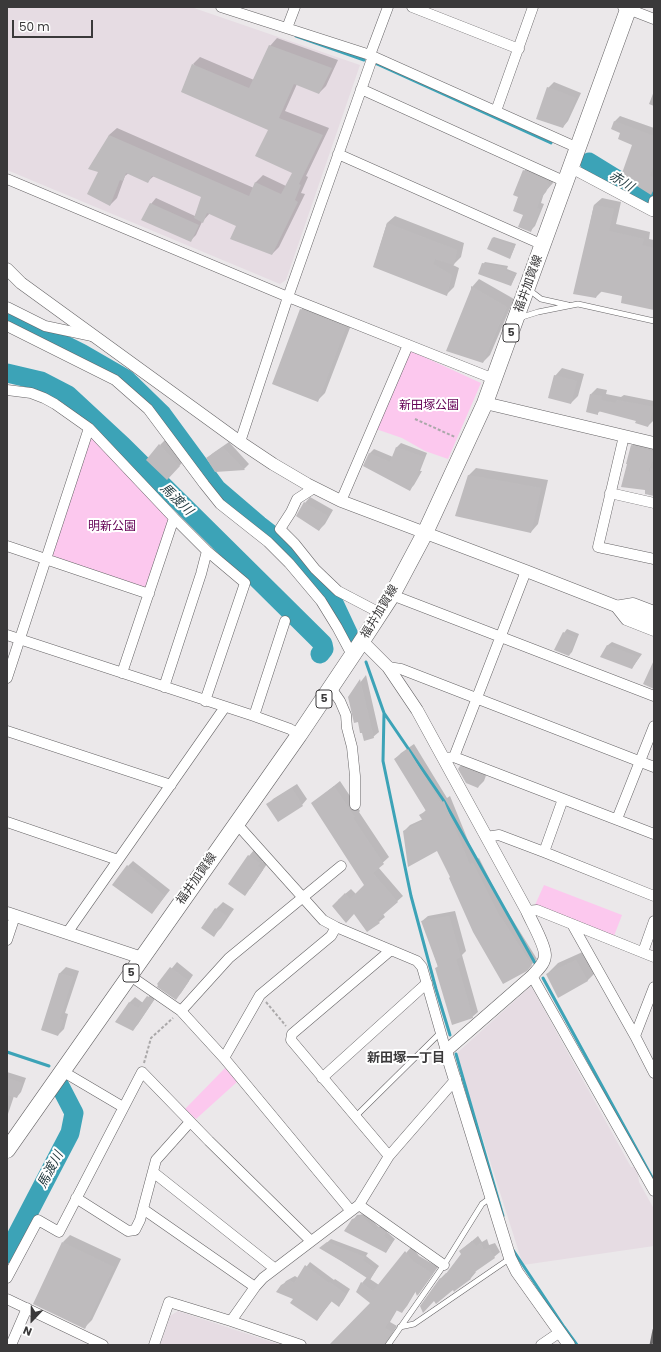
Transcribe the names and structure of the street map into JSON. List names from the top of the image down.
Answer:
{
  "streets": {
    "main road": ["福井加賀線", "5"]
  },
  "districts": ["新田塚一丁目"],
  "water": ["赤川", "馬渡川"],
  "parks": ["新田塚公園", "明新公園"],
  "scale_bar": "50 m",
  "north": "bottom"
}
